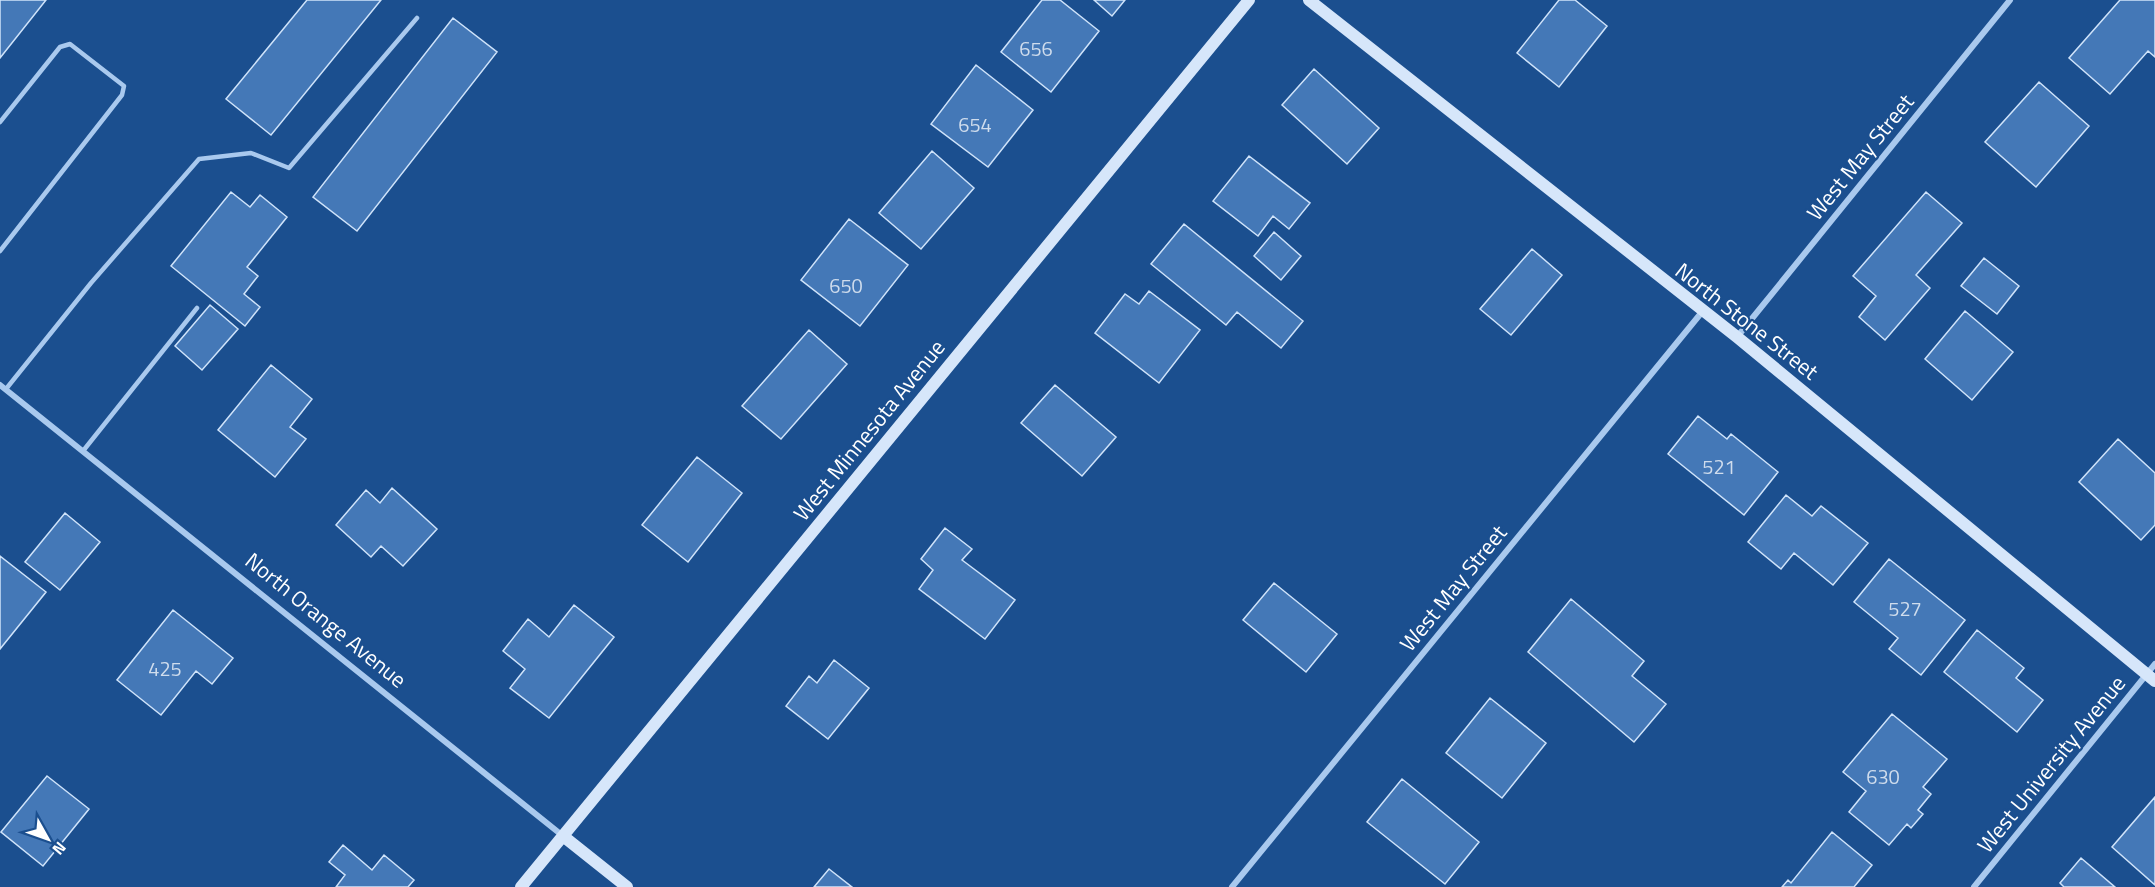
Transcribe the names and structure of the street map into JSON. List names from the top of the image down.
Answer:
{
  "streets": {
    "street": [
      "West May Street",
      "North Stone Street",
      "West Minnesota Avenue",
      "North Orange Avenue",
      "West University Avenue"
    ]
  },
  "crossings": [
    ["West May Street", "North Stone Street"],
    ["North Stone Street", "West University Avenue"],
    ["West Minnesota Avenue", "North Orange Avenue"]
  ],
  "house_numbers": [
    "656",
    "654",
    "650",
    "521",
    "527",
    "425",
    "630"
  ],
  "north": "bottom right"
}
